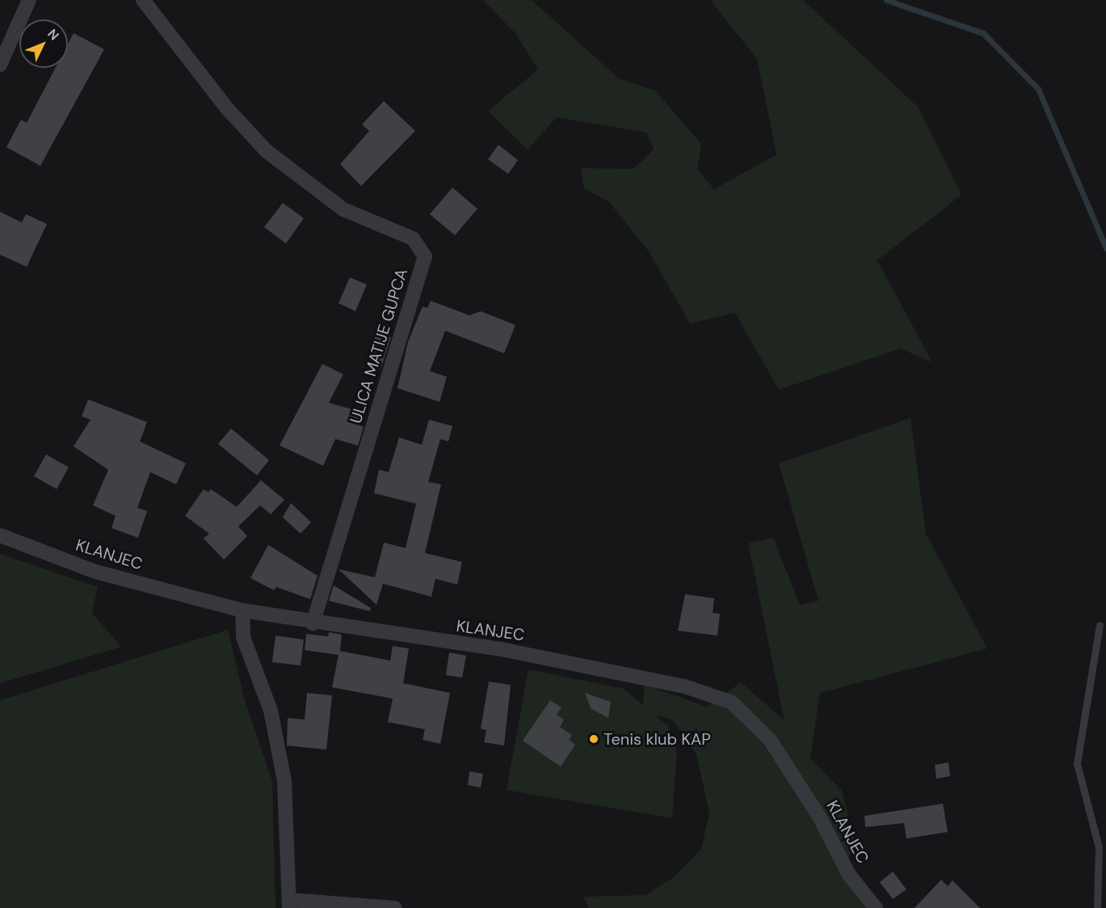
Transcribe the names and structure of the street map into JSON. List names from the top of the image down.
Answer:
{
  "streets": {
    "street": ["ULICA MATIJE GUPCA", "KLANJEC"]
  },
  "crossings": [
    ["ULICA MATIJE GUPCA", "KLANJEC"]
  ],
  "places": ["Tenis klub KAP"],
  "north": "top right"
}
